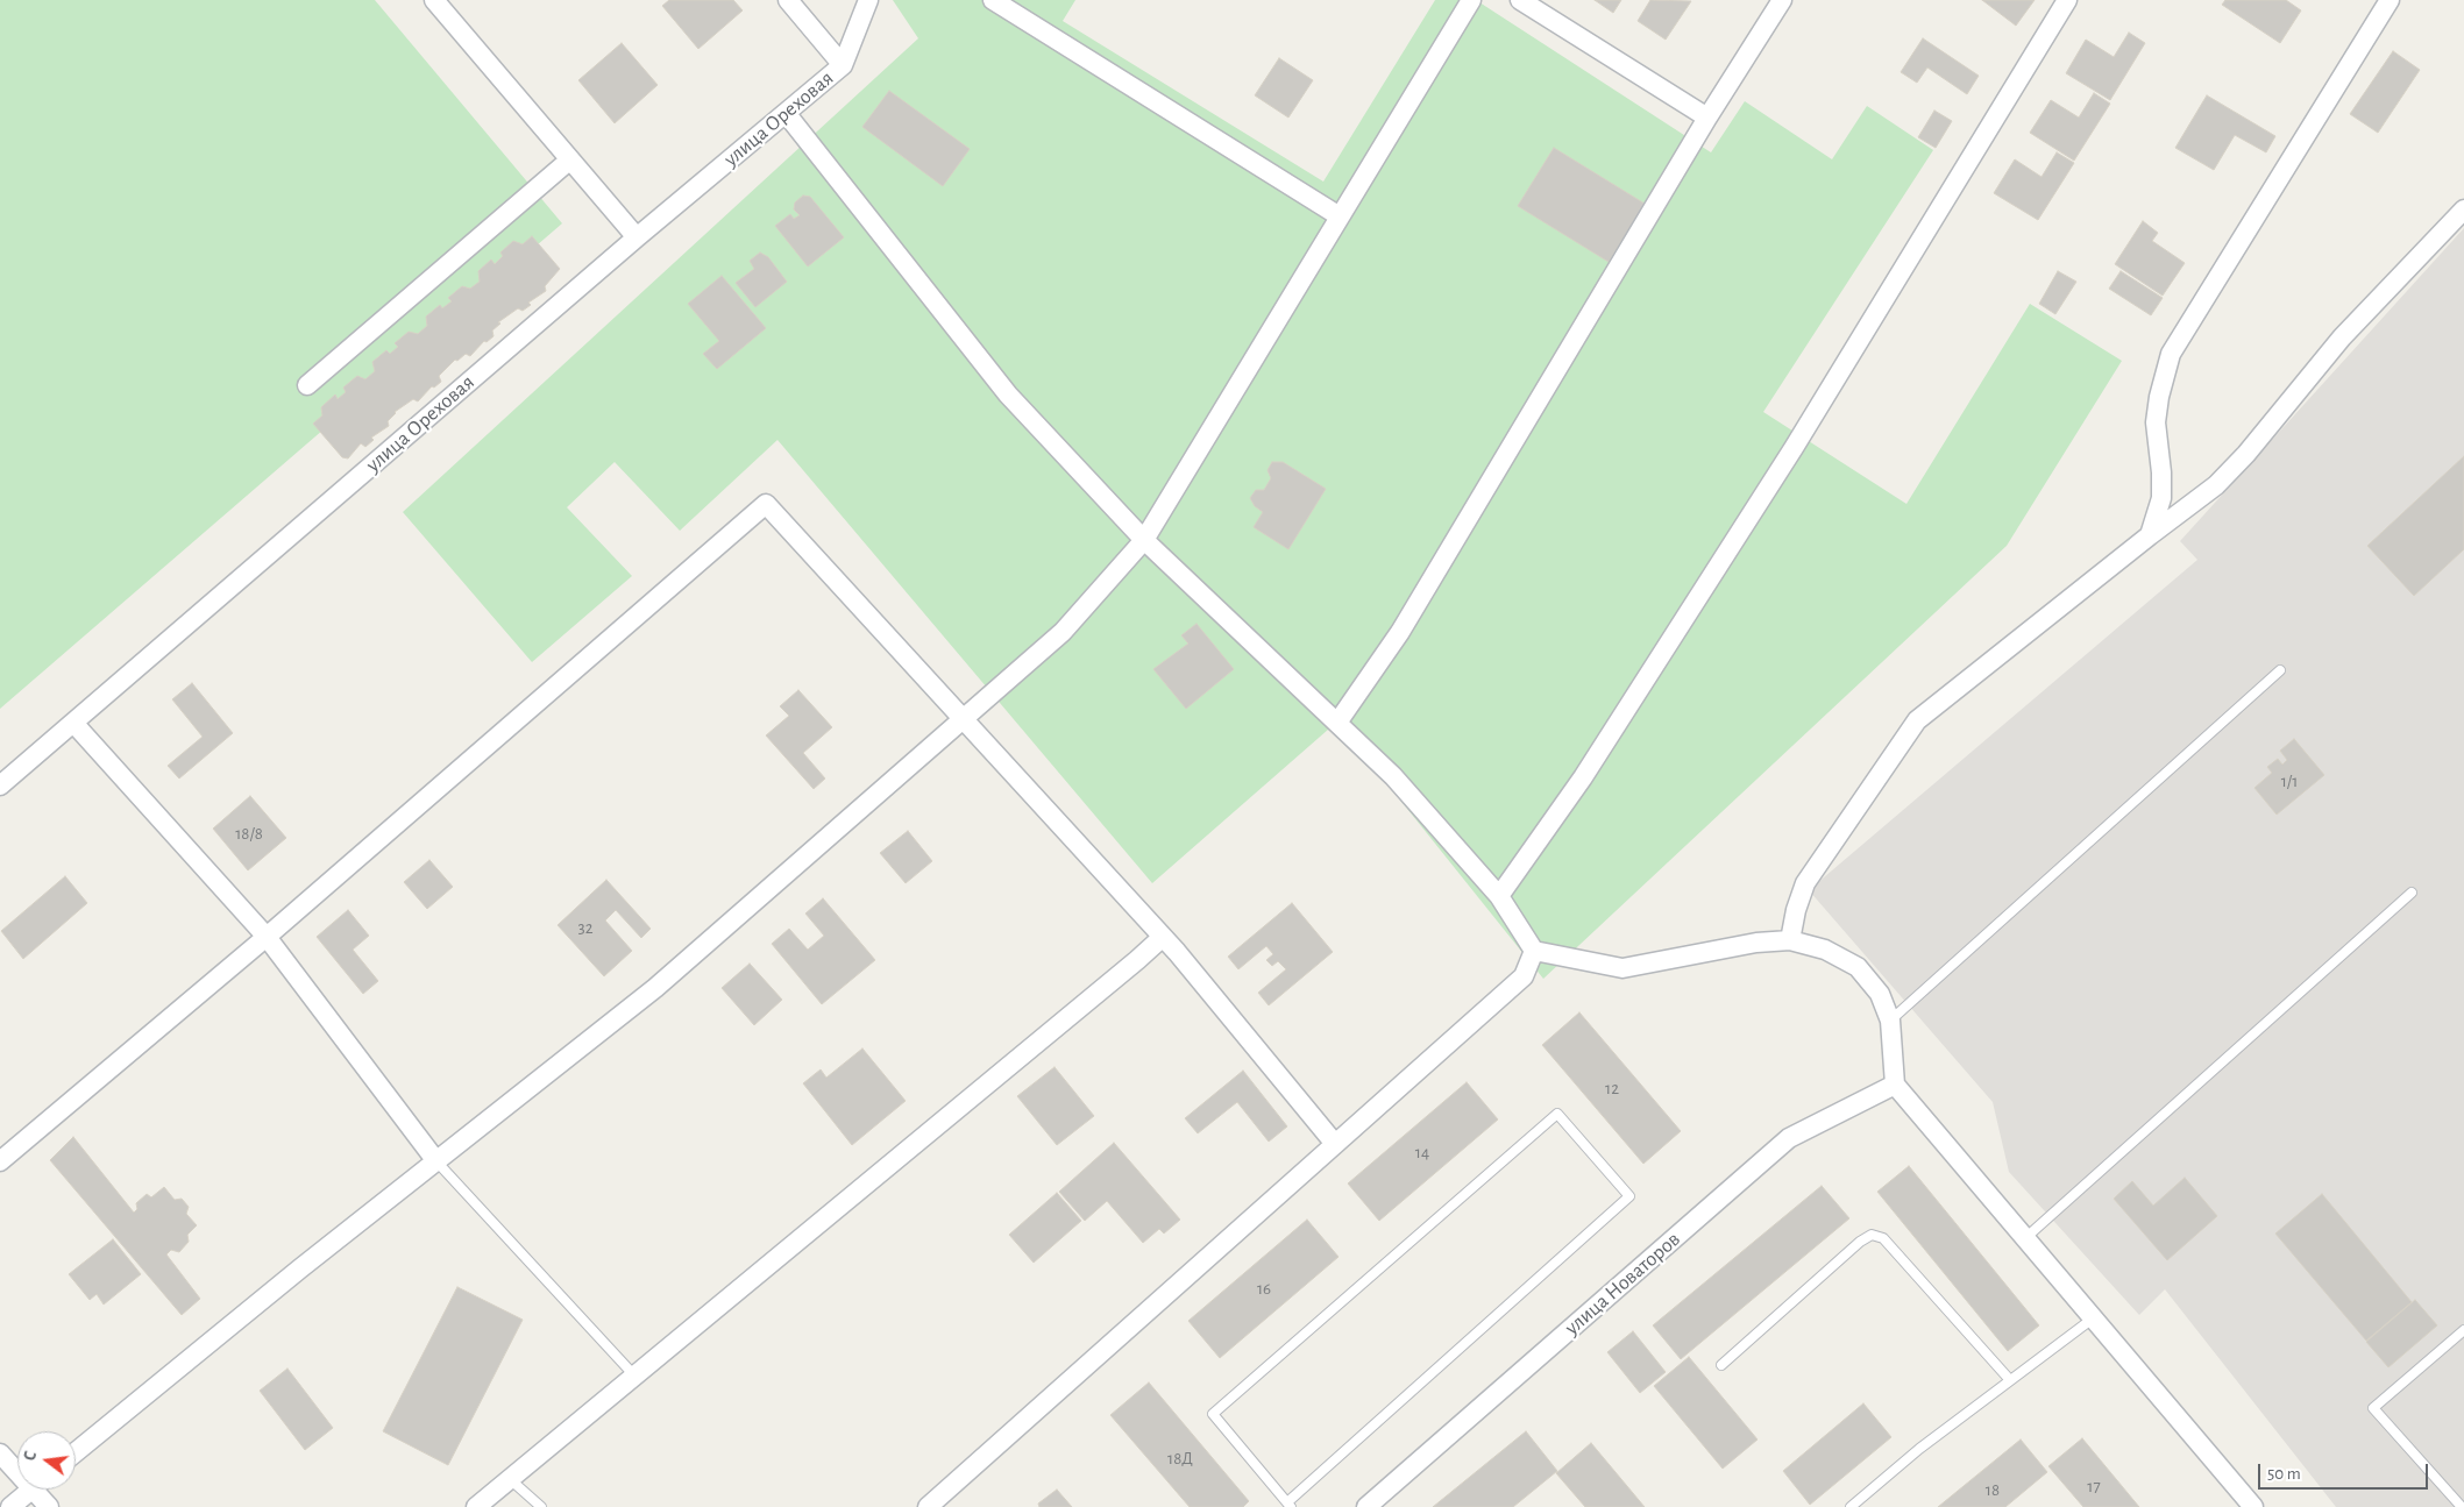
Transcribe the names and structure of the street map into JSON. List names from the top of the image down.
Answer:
{
  "streets": {
    "street": ["улица Ореховая", "улица Новаторов"]
  },
  "house_numbers": [
    "1/1",
    "18/8",
    "32",
    "12",
    "14",
    "16",
    "18Д",
    "17",
    "18"
  ],
  "scale_bar": "50 m",
  "north": "left"
}
